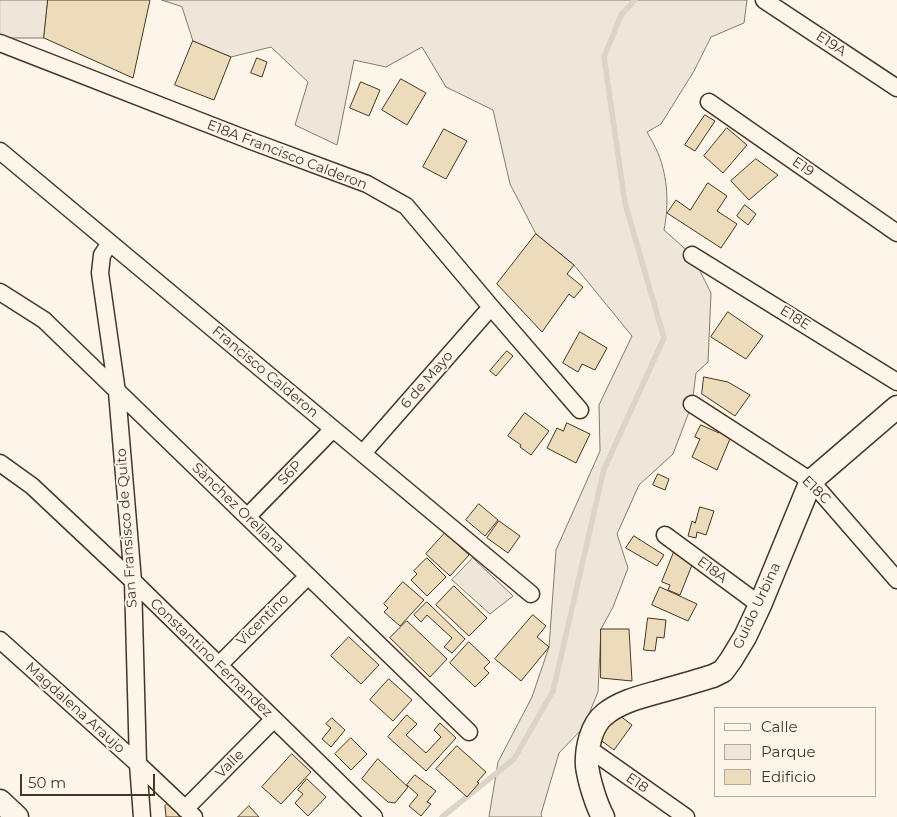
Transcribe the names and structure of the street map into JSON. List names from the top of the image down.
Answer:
{
  "streets": {
    "street": [
      "E19A",
      "E18A Francisco Calderon",
      "E19",
      "E18E",
      "Francisco Calderon",
      "6 de Mayo",
      "S6P",
      "E18C",
      "Sànchez Orellana",
      "San Fransisco de Quito",
      "E18A",
      "Guido Urbina",
      "Vicentino",
      "Constantino Fernandez",
      "Magdalena Araujo",
      "Valle",
      "E18"
    ]
  },
  "crossings": [
    ["E18A Francisco Calderon", "6 de Mayo"],
    ["Francisco Calderon", "6 de Mayo"],
    ["Francisco Calderon", "S6P"],
    ["Francisco Calderon", "San Fransisco de Quito"],
    ["S6P", "Sànchez Orellana"],
    ["E18C", "Guido Urbina"],
    ["Sànchez Orellana", "San Fransisco de Quito"],
    ["Sànchez Orellana", "Vicentino"],
    ["San Fransisco de Quito", "Constantino Fernandez"],
    ["San Fransisco de Quito", "Magdalena Araujo"],
    ["E18A", "Guido Urbina"],
    ["Guido Urbina", "E18"],
    ["Vicentino", "Constantino Fernandez"],
    ["Constantino Fernandez", "Valle"],
    ["Magdalena Araujo", "Valle"]
  ],
  "legend": ["Calle", "Parque", "Edificio"],
  "scale_bar": "50 m"
}
